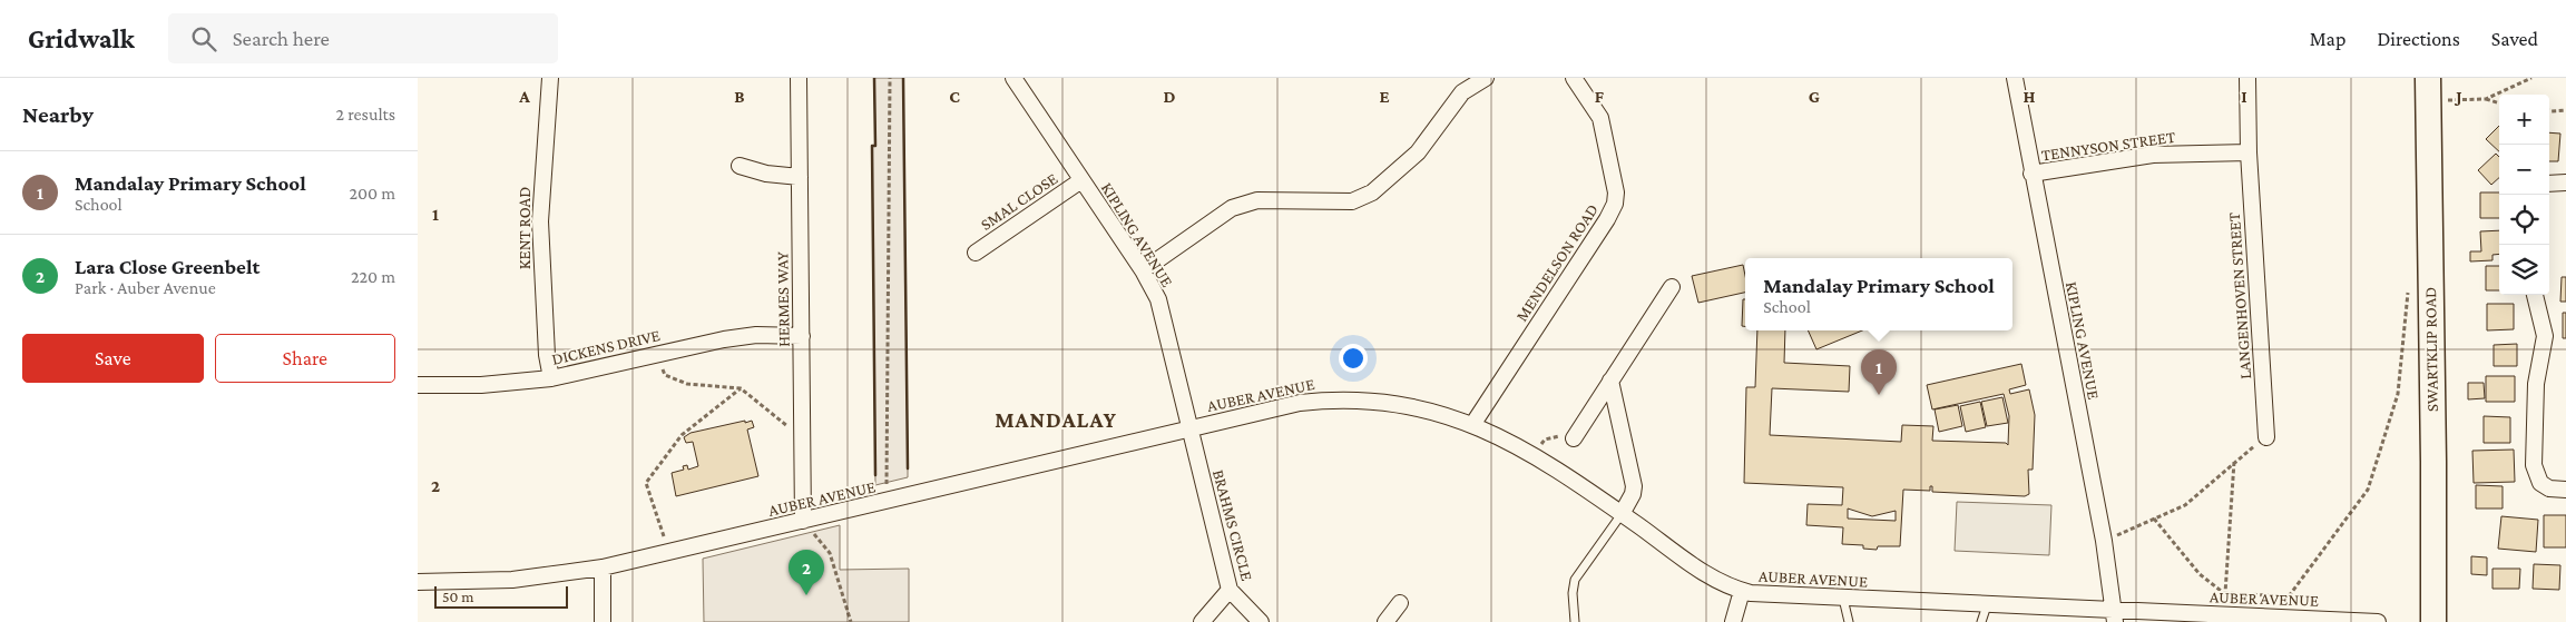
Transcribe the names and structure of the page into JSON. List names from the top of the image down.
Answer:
{
  "streets": {
    "main road": ["SWARTKLIP ROAD"],
    "street": [
      "TENNYSON STREET",
      "SMAL CLOSE",
      "KENT ROAD",
      "KIPLING AVENUE",
      "MENDELSON ROAD",
      "LANGENHOVEN STREET",
      "HERMES WAY",
      "DICKENS DRIVE",
      "AUBER AVENUE",
      "BRAHMS CIRCLE"
    ]
  },
  "crossings": [
    ["TENNYSON STREET", "KIPLING AVENUE"],
    ["TENNYSON STREET", "LANGENHOVEN STREET"],
    ["SMAL CLOSE", "KIPLING AVENUE"],
    ["KENT ROAD", "DICKENS DRIVE"],
    ["KIPLING AVENUE", "AUBER AVENUE"],
    ["KIPLING AVENUE", "BRAHMS CIRCLE"],
    ["MENDELSON ROAD", "AUBER AVENUE"],
    ["HERMES WAY", "DICKENS DRIVE"],
    ["HERMES WAY", "AUBER AVENUE"],
    ["AUBER AVENUE", "BRAHMS CIRCLE"]
  ],
  "districts": ["MANDALAY"],
  "scale_bar": "50 m",
  "page": {
    "header": "Gridwalk",
    "search": "Search here",
    "nav": ["Map", "Directions", "Saved"],
    "heading": ["Nearby", "2 results"],
    "map_buttons": ["+", "−"],
    "list": [
      {
        "mark": "1",
        "name": "Mandalay Primary School",
        "note": "School",
        "value": "200 m"
      },
      {
        "mark": "2",
        "name": "Lara Close Greenbelt",
        "note": "Park · Auber Avenue",
        "value": "220 m"
      }
    ],
    "popup": ["Mandalay Primary School", "School"],
    "buttons": ["Save", "Share"],
    "pins": ["1", "2"],
    "scale": "50 m"
  },
  "grid": {
    "columns": [
      "A",
      "B",
      "C",
      "D",
      "E",
      "F",
      "G",
      "H",
      "I",
      "J"
    ],
    "rows": ["1", "2"]
  }
}
